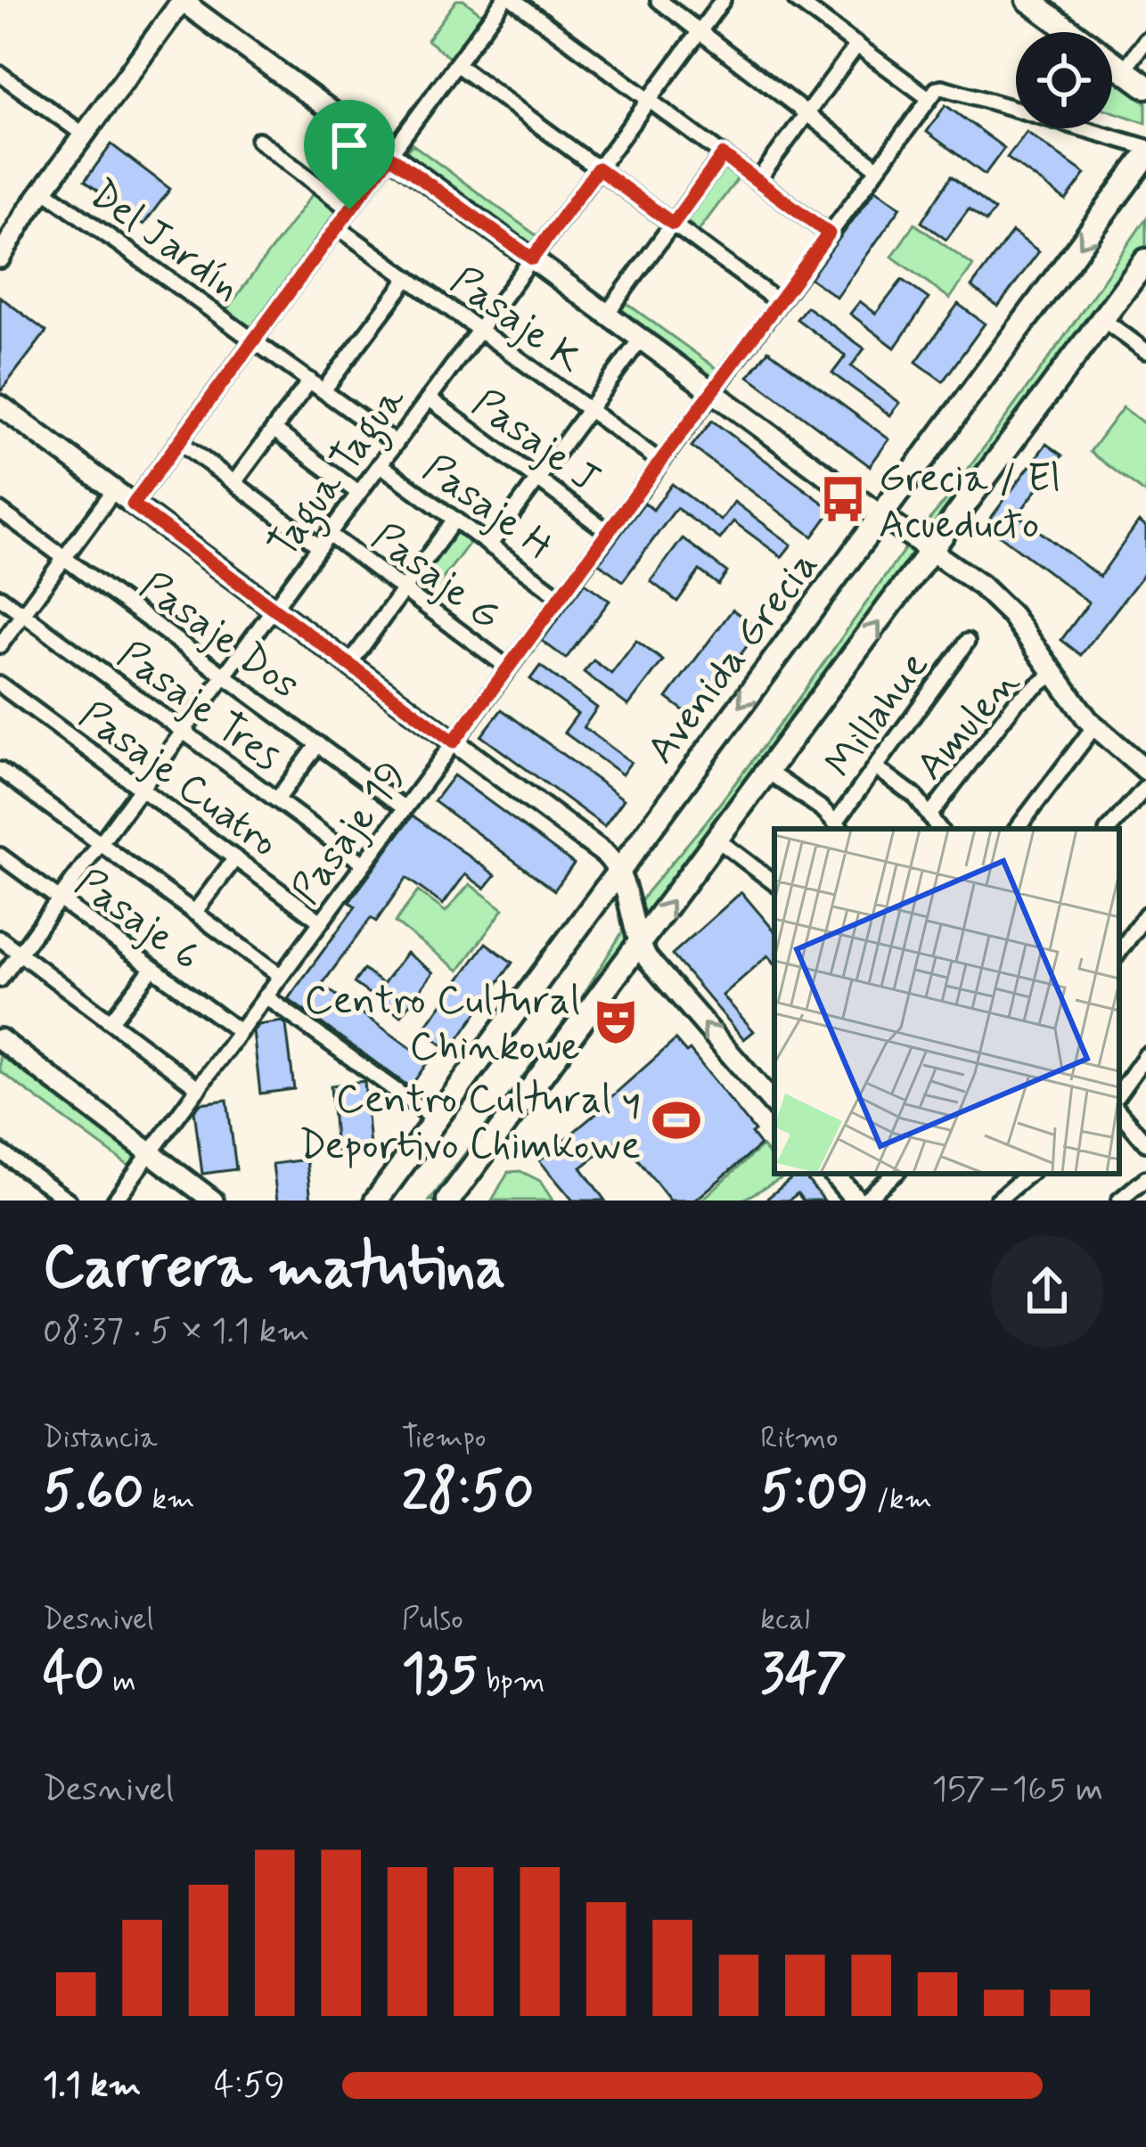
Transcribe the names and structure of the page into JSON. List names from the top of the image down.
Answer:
{
  "streets": {
    "main road": ["Avenida Grecia"],
    "street": [
      "Del Jardín",
      "Pasaje K",
      "Pasaje J",
      "Tagua Tagua",
      "Pasaje H",
      "Pasaje G",
      "Pasaje Dos",
      "Pasaje Tres",
      "Millahue",
      "Amulen",
      "Pasaje Cuatro",
      "Pasaje 19",
      "Pasaje 6"
    ]
  },
  "crossings": [
    ["Del Jardín", "Tagua Tagua"],
    ["Pasaje K", "Tagua Tagua"],
    ["Pasaje K", "Pasaje 19"],
    ["Pasaje J", "Tagua Tagua"],
    ["Pasaje J", "Pasaje 19"],
    ["Tagua Tagua", "Pasaje H"],
    ["Tagua Tagua", "Pasaje G"],
    ["Tagua Tagua", "Pasaje Dos"],
    ["Tagua Tagua", "Pasaje Tres"],
    ["Tagua Tagua", "Pasaje Cuatro"],
    ["Tagua Tagua", "Pasaje 6"],
    ["Pasaje H", "Pasaje 19"],
    ["Pasaje G", "Pasaje 19"],
    ["Pasaje Dos", "Pasaje 19"],
    ["Pasaje Tres", "Pasaje 19"],
    ["Pasaje Cuatro", "Pasaje 19"],
    ["Pasaje 19", "Pasaje 6"]
  ],
  "places": {
    "bus stop": ["Grecia / El Acueducto"],
    "theatre": ["Centro Cultural Chinkowe"],
    "sports": ["Centro Cultural y Deportivo Chimkowe"]
  },
  "page": {
    "heading": ["Carrera matutina", "08:37 · 5 × 1.1 km"],
    "stats": [
      ["Distancia", "5.60 km"],
      ["Tiempo", "28:50"],
      ["Ritmo", "5:09 /km"],
      ["Desnivel", "40 m"],
      ["Pulso", "135 bpm"],
      ["kcal", "347"]
    ],
    "chart": ["Desnivel", "157–165 m"],
    "list": [
      {
        "name": "1.1 km",
        "note": "4:59"
      }
    ]
  }
}
